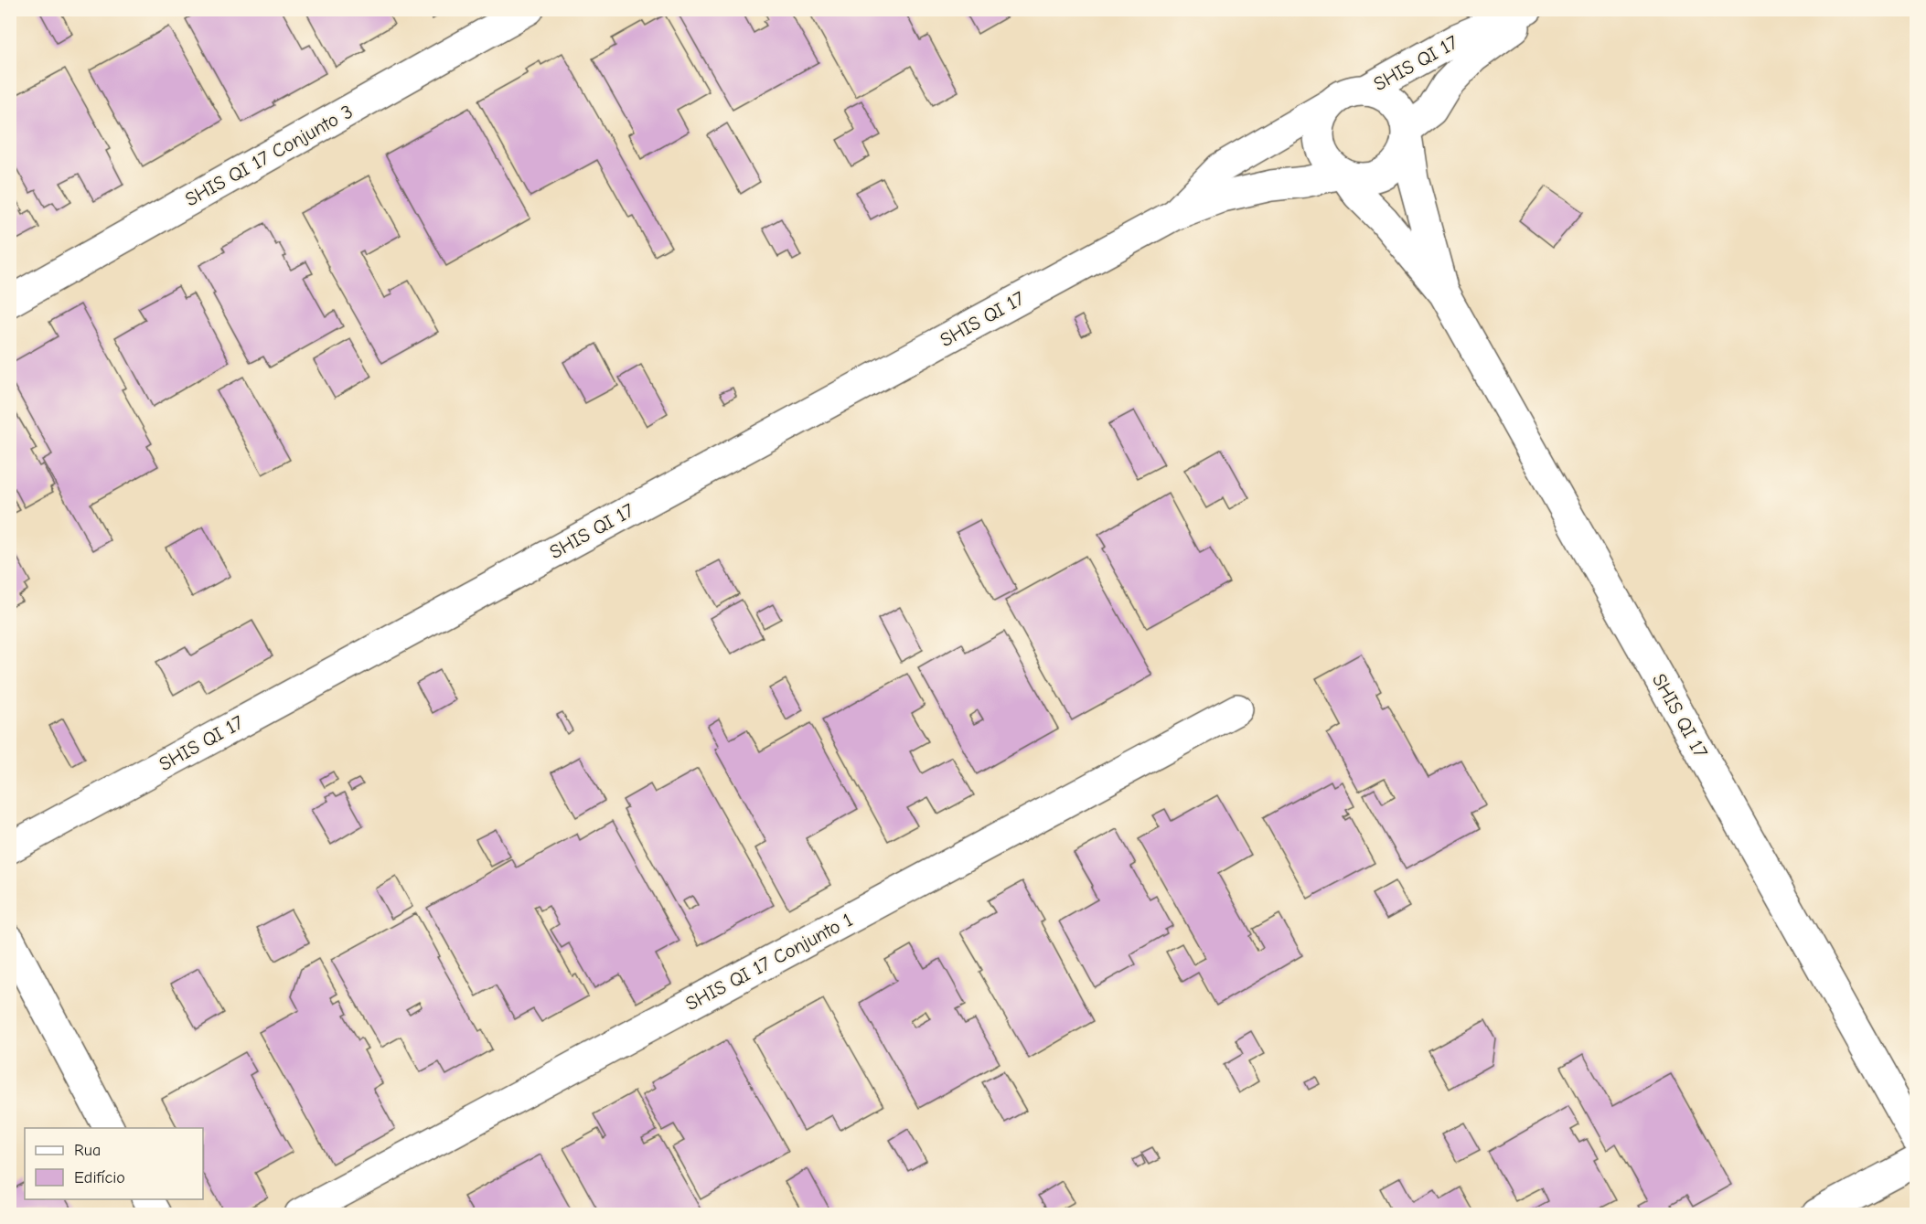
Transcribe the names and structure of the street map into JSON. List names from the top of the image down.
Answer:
{
  "streets": {
    "street": ["SHIS QI 17", "SHIS QI 17 Conjunto 3", "SHIS QI 17 Conjunto 1"]
  },
  "legend": ["Rua", "Edifício"]
}
